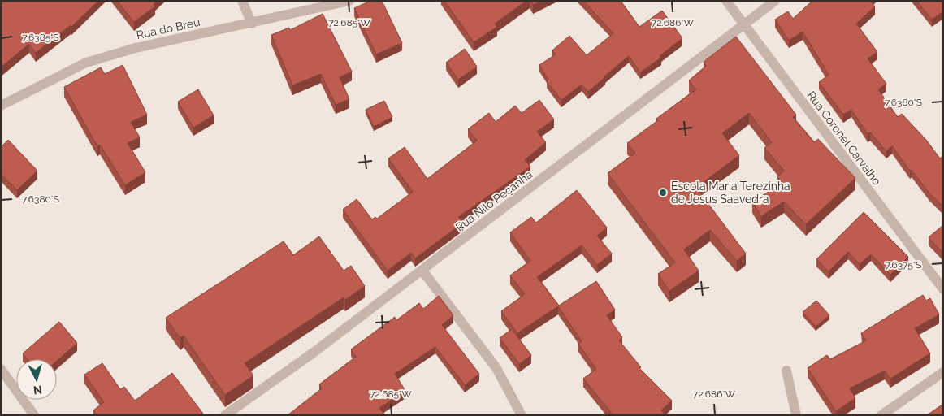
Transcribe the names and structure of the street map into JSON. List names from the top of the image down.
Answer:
{
  "streets": {
    "street": ["Rua do Breu", "Rua Coronel Carvalho", "Rua Nilo Peçanha"]
  },
  "crossings": [
    ["Rua Coronel Carvalho", "Rua Nilo Peçanha"]
  ],
  "places": ["Escola Maria Terezinha de Jesus Saavedra"],
  "north": "bottom",
  "coordinates": [
    "72.685°W",
    "72.686°W",
    "7.6385°S",
    "7.6380°S",
    "7.6375°S"
  ]
}
